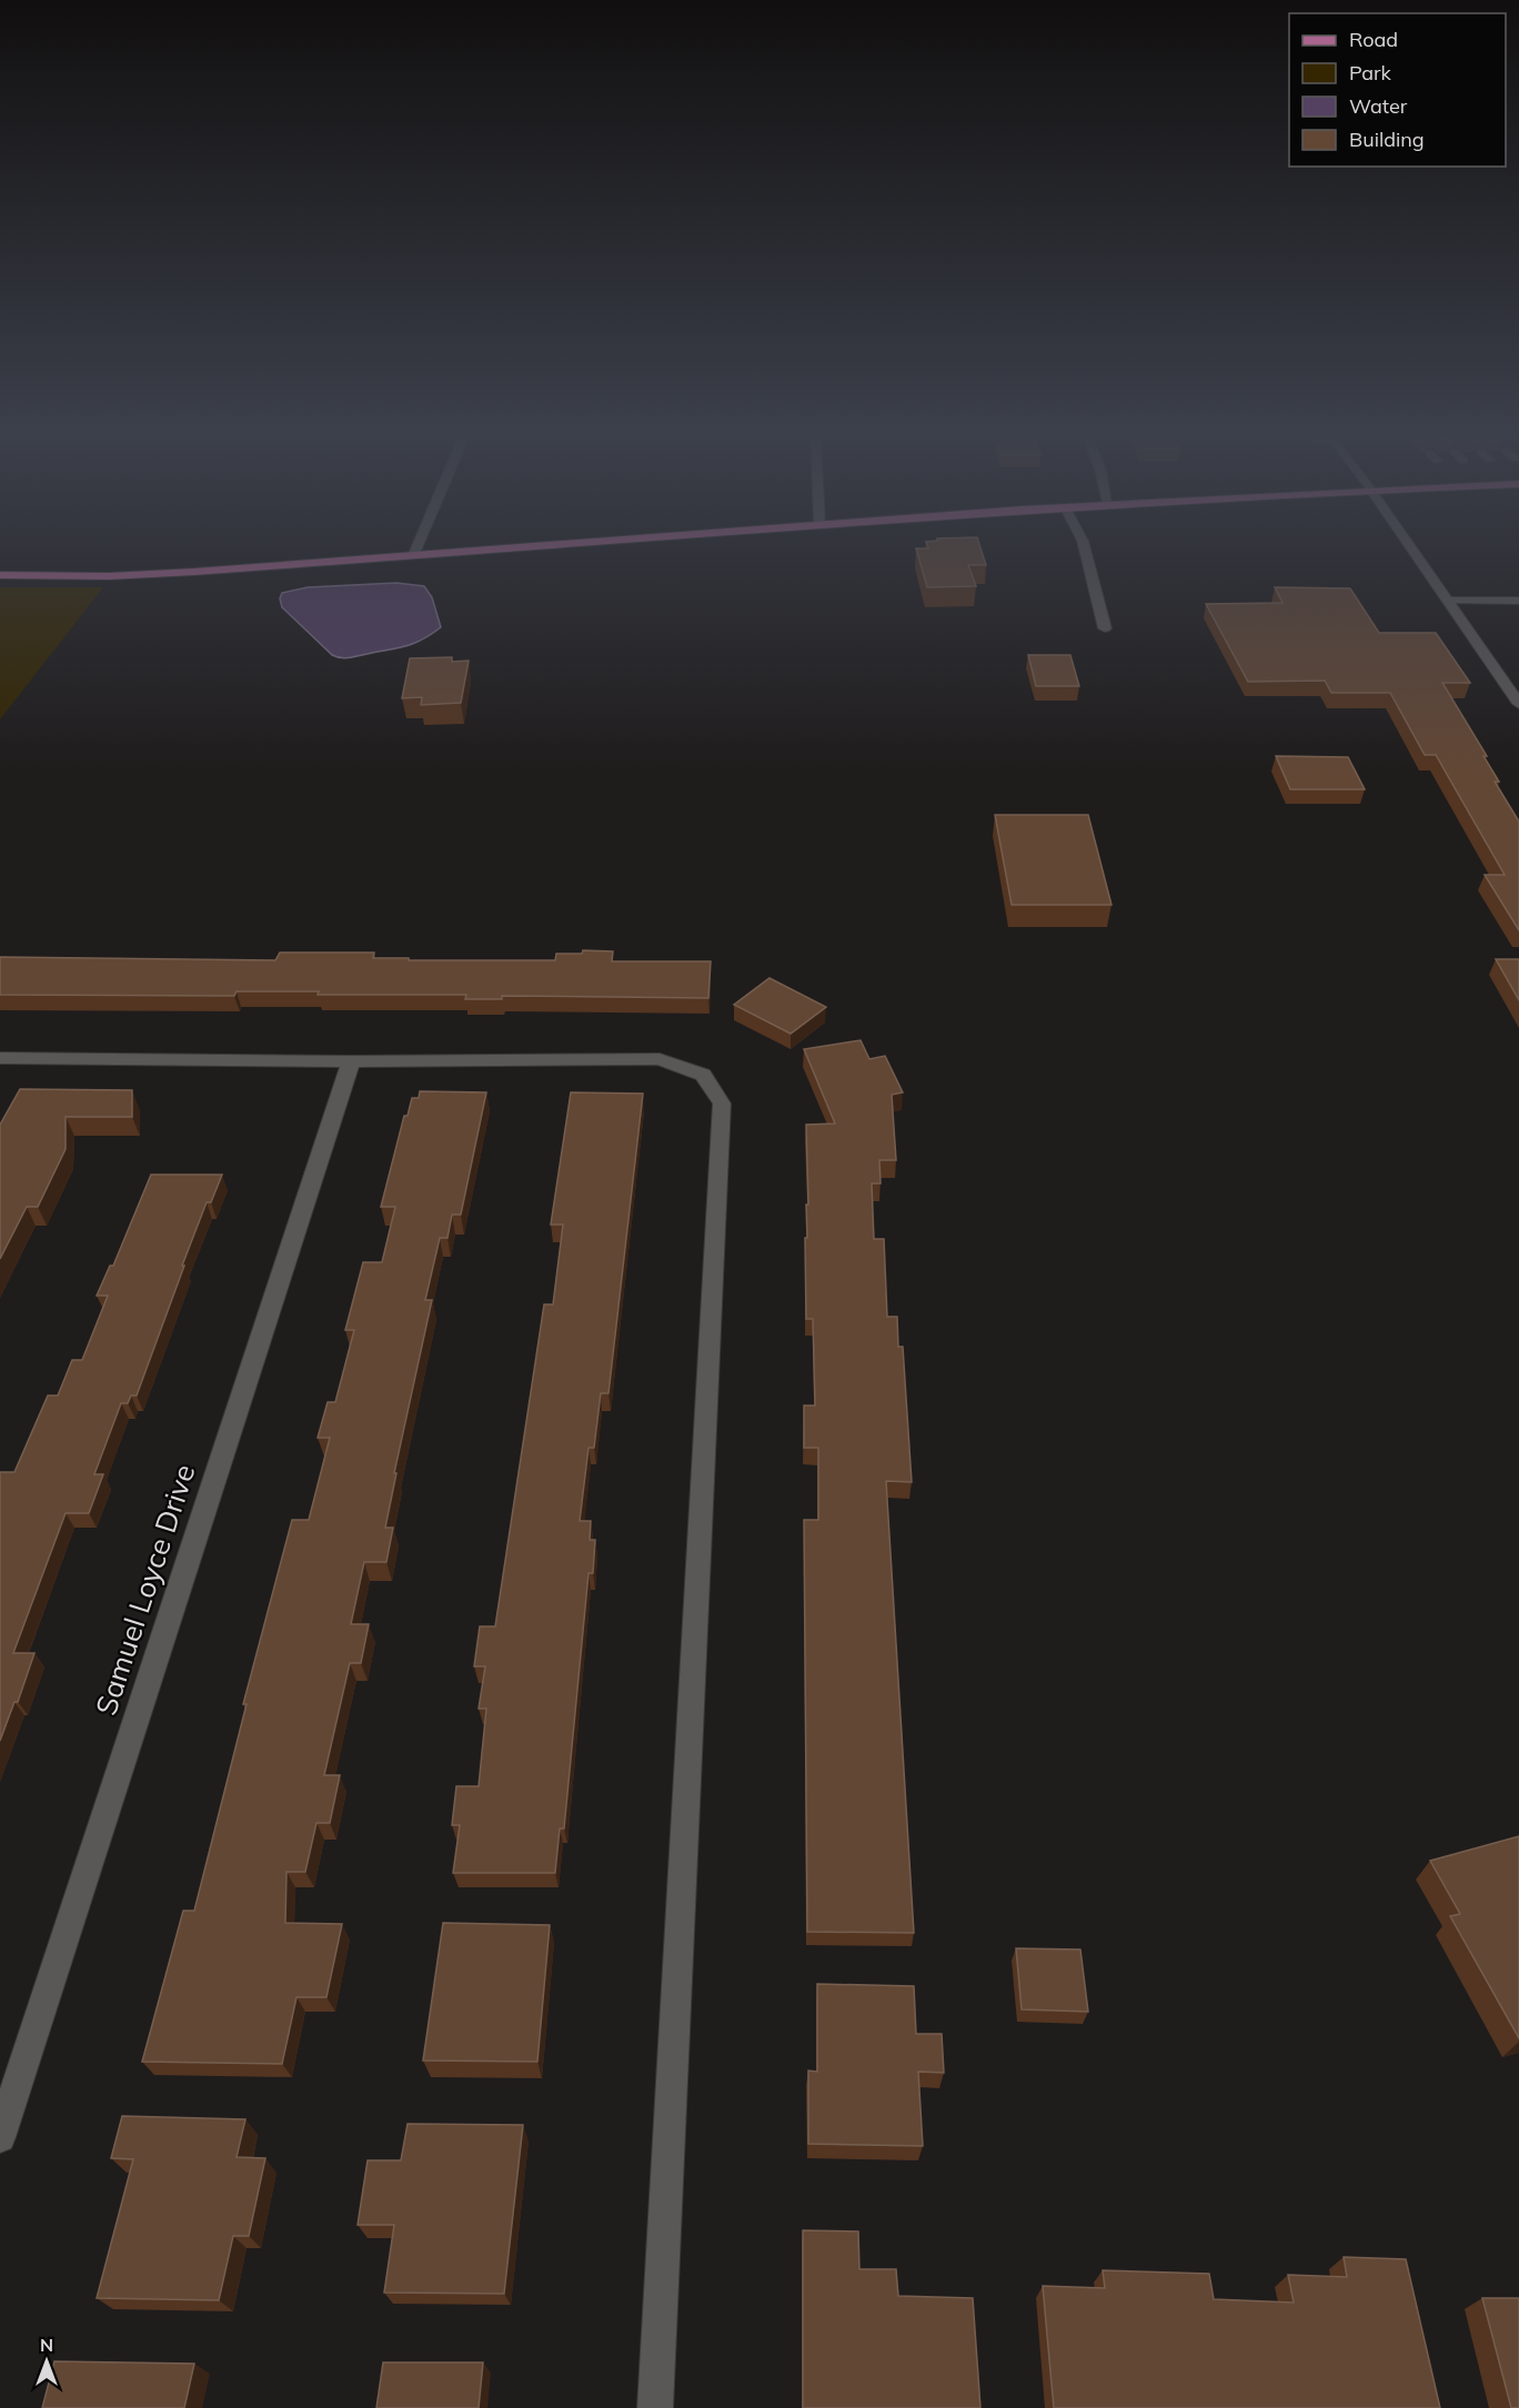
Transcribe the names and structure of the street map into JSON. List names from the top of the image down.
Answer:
{
  "streets": {
    "street": ["Samuel Loyce Drive"]
  },
  "legend": [
    "Road",
    "Park",
    "Water",
    "Building"
  ],
  "north": "top"
}
